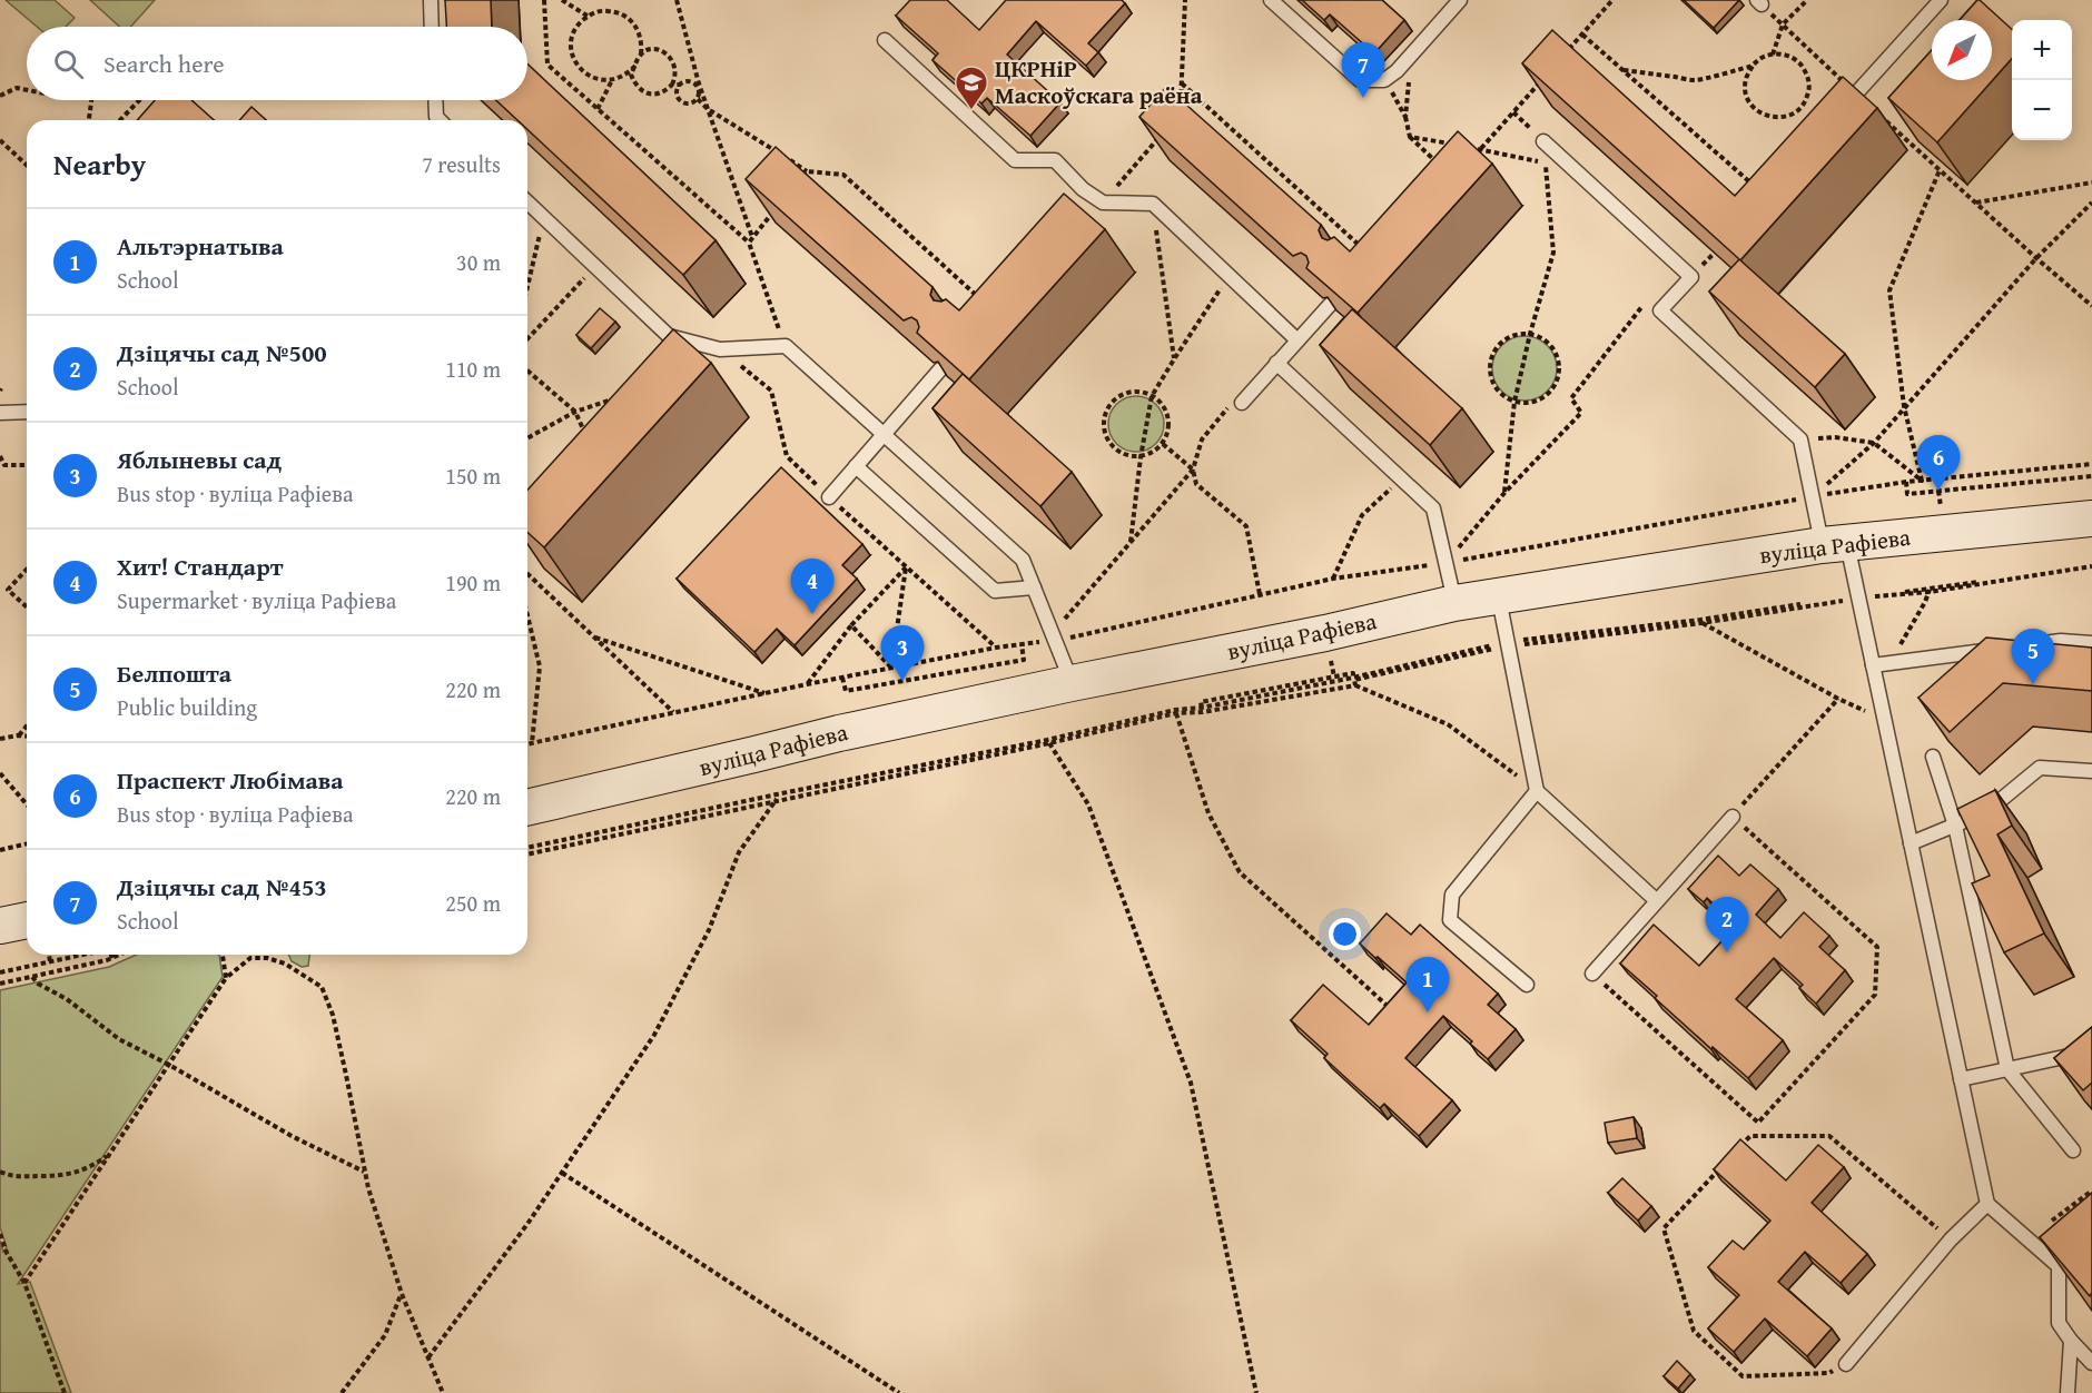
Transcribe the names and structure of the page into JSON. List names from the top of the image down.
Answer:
{
  "streets": {
    "main road": ["вуліца Рафіева"]
  },
  "places": {
    "school or university": ["ЦКРНіР Маскоўскага раёна"]
  },
  "north": "bottom left",
  "page": {
    "map_buttons": ["+", "−"],
    "search": "Search here",
    "pins": [
      "7",
      "6",
      "4",
      "3",
      "5",
      "2",
      "1"
    ],
    "heading": ["Nearby", "7 results"],
    "list": [
      {
        "mark": "1",
        "name": "Альтэрнатыва",
        "note": "School",
        "value": "30 m"
      },
      {
        "mark": "2",
        "name": "Дзіцячы сад №500",
        "note": "School",
        "value": "110 m"
      },
      {
        "mark": "3",
        "name": "Яблыневы сад",
        "note": "Bus stop · вуліца Рафіева",
        "value": "150 m"
      },
      {
        "mark": "4",
        "name": "Хит! Стандарт",
        "note": "Supermarket · вуліца Рафіева",
        "value": "190 m"
      },
      {
        "mark": "5",
        "name": "Белпошта",
        "note": "Public building",
        "value": "220 m"
      },
      {
        "mark": "6",
        "name": "Праспект Любімава",
        "note": "Bus stop · вуліца Рафіева",
        "value": "220 m"
      },
      {
        "mark": "7",
        "name": "Дзіцячы сад №453",
        "note": "School",
        "value": "250 m"
      }
    ]
  }
}
